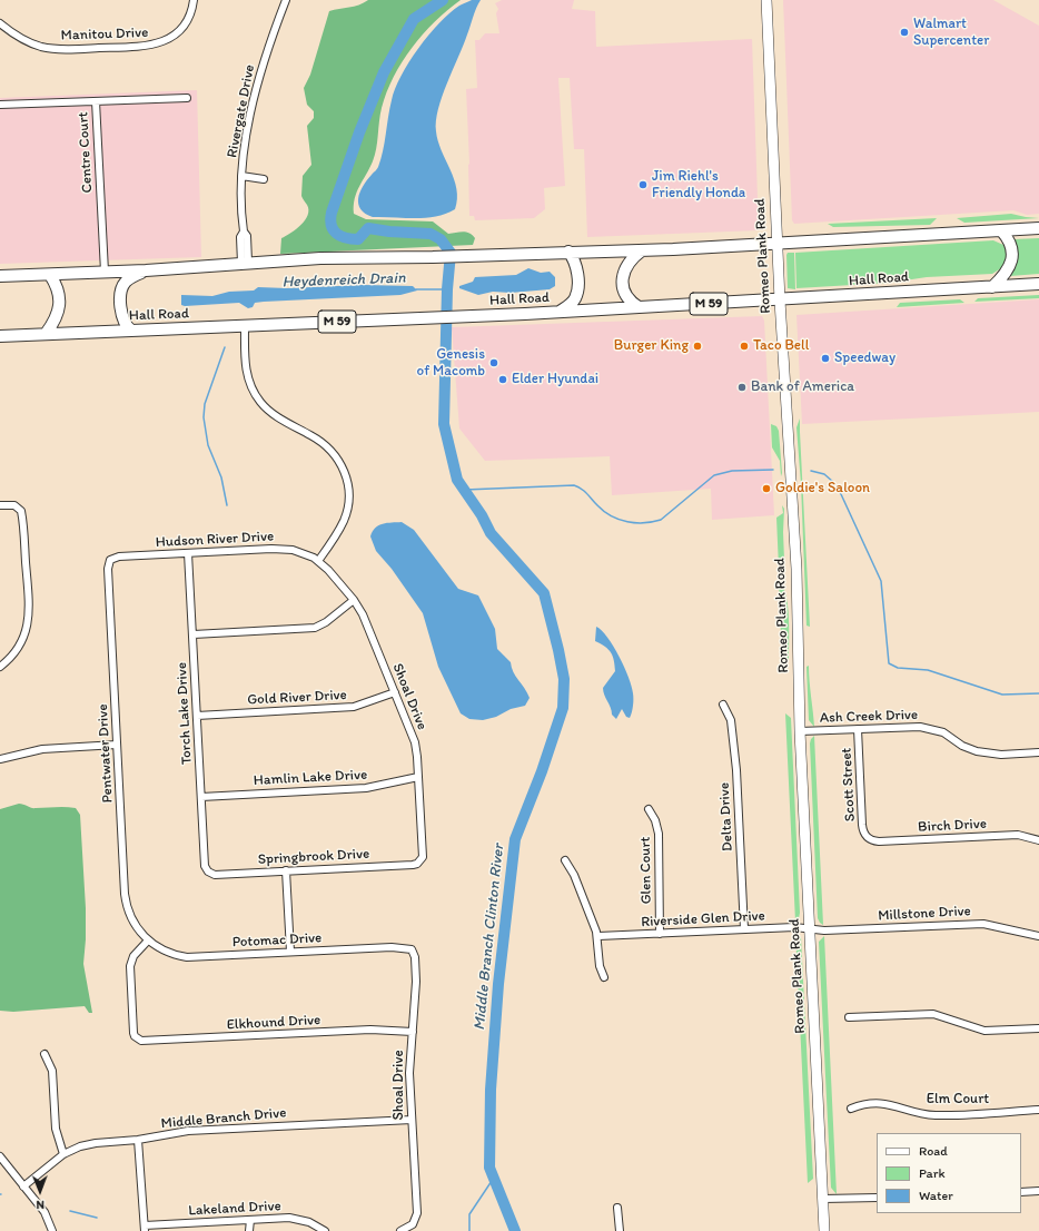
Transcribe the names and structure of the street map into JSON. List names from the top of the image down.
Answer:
{
  "streets": {
    "highway": ["Hall Road", "M 59"],
    "main road": ["Romeo Plank Road"],
    "street": [
      "Manitou Drive",
      "Rivergate Drive",
      "Centre Court",
      "Hudson River Drive",
      "Shoal Drive",
      "Gold River Drive",
      "Torch Lake Drive",
      "Ash Creek Drive",
      "Pentwater Drive",
      "Hamlin Lake Drive",
      "Scott Street",
      "Delta Drive",
      "Birch Drive",
      "Springbrook Drive",
      "Glen Court",
      "Millstone Drive",
      "Riverside Glen Drive",
      "Potomac Drive",
      "Elkhound Drive",
      "Elm Court",
      "Middle Branch Drive",
      "Lakeland Drive"
    ]
  },
  "crossings": [
    ["Romeo Plank Road", "Hall Road"],
    ["Romeo Plank Road", "Ash Creek Drive"],
    ["Romeo Plank Road", "Millstone Drive"],
    ["Romeo Plank Road", "Riverside Glen Drive"],
    ["Hudson River Drive", "Shoal Drive"],
    ["Hudson River Drive", "Torch Lake Drive"],
    ["Hudson River Drive", "Pentwater Drive"],
    ["Shoal Drive", "Gold River Drive"],
    ["Shoal Drive", "Hamlin Lake Drive"],
    ["Shoal Drive", "Springbrook Drive"],
    ["Shoal Drive", "Potomac Drive"],
    ["Shoal Drive", "Elkhound Drive"],
    ["Shoal Drive", "Middle Branch Drive"],
    ["Gold River Drive", "Torch Lake Drive"],
    ["Torch Lake Drive", "Hamlin Lake Drive"],
    ["Torch Lake Drive", "Springbrook Drive"],
    ["Ash Creek Drive", "Scott Street"],
    ["Pentwater Drive", "Potomac Drive"],
    ["Pentwater Drive", "Elkhound Drive"],
    ["Scott Street", "Birch Drive"],
    ["Delta Drive", "Riverside Glen Drive"],
    ["Glen Court", "Riverside Glen Drive"],
    ["Millstone Drive", "Riverside Glen Drive"],
    ["Potomac Drive", "Elkhound Drive"]
  ],
  "water": ["Heydenreich Drain", "Middle Branch Clinton River"],
  "places": [
    "Walmart Supercenter",
    "Jim Riehl's Friendly Honda",
    "Burger King",
    "Taco Bell",
    "Speedway",
    "Genesis of Macomb",
    "Elder Hyundai",
    "Bank of America",
    "Goldie's Saloon"
  ],
  "legend": ["Road", "Park", "Water"],
  "north": "bottom"
}
